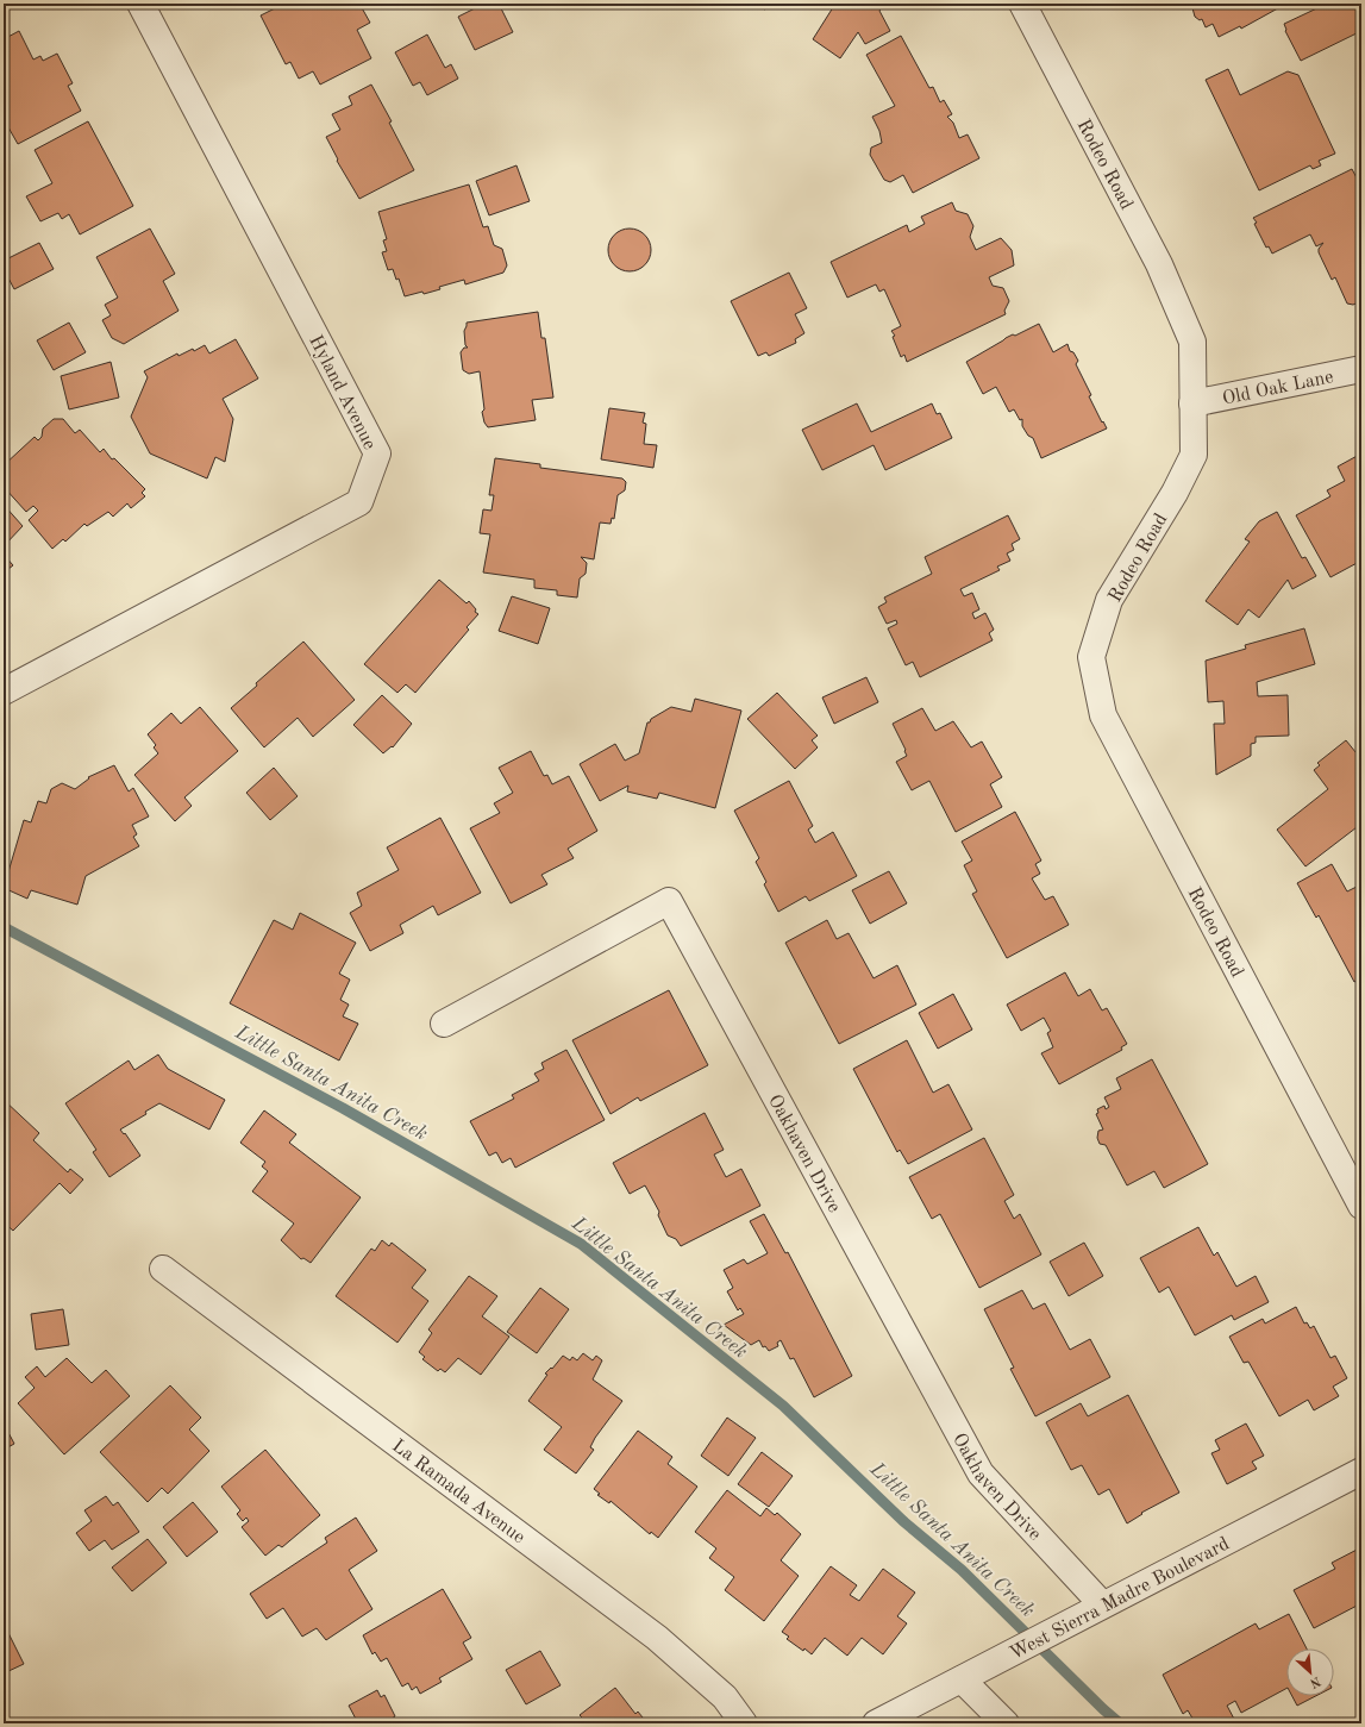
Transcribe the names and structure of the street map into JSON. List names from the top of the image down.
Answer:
{
  "streets": {
    "street": [
      "Rodeo Road",
      "Old Oak Lane",
      "Hyland Avenue",
      "Oakhaven Drive",
      "La Ramada Avenue",
      "West Sierra Madre Boulevard"
    ]
  },
  "crossings": [
    ["Rodeo Road", "Old Oak Lane"],
    ["Oakhaven Drive", "West Sierra Madre Boulevard"]
  ],
  "water": ["Little Santa Anita Creek"],
  "north": "bottom right"
}
